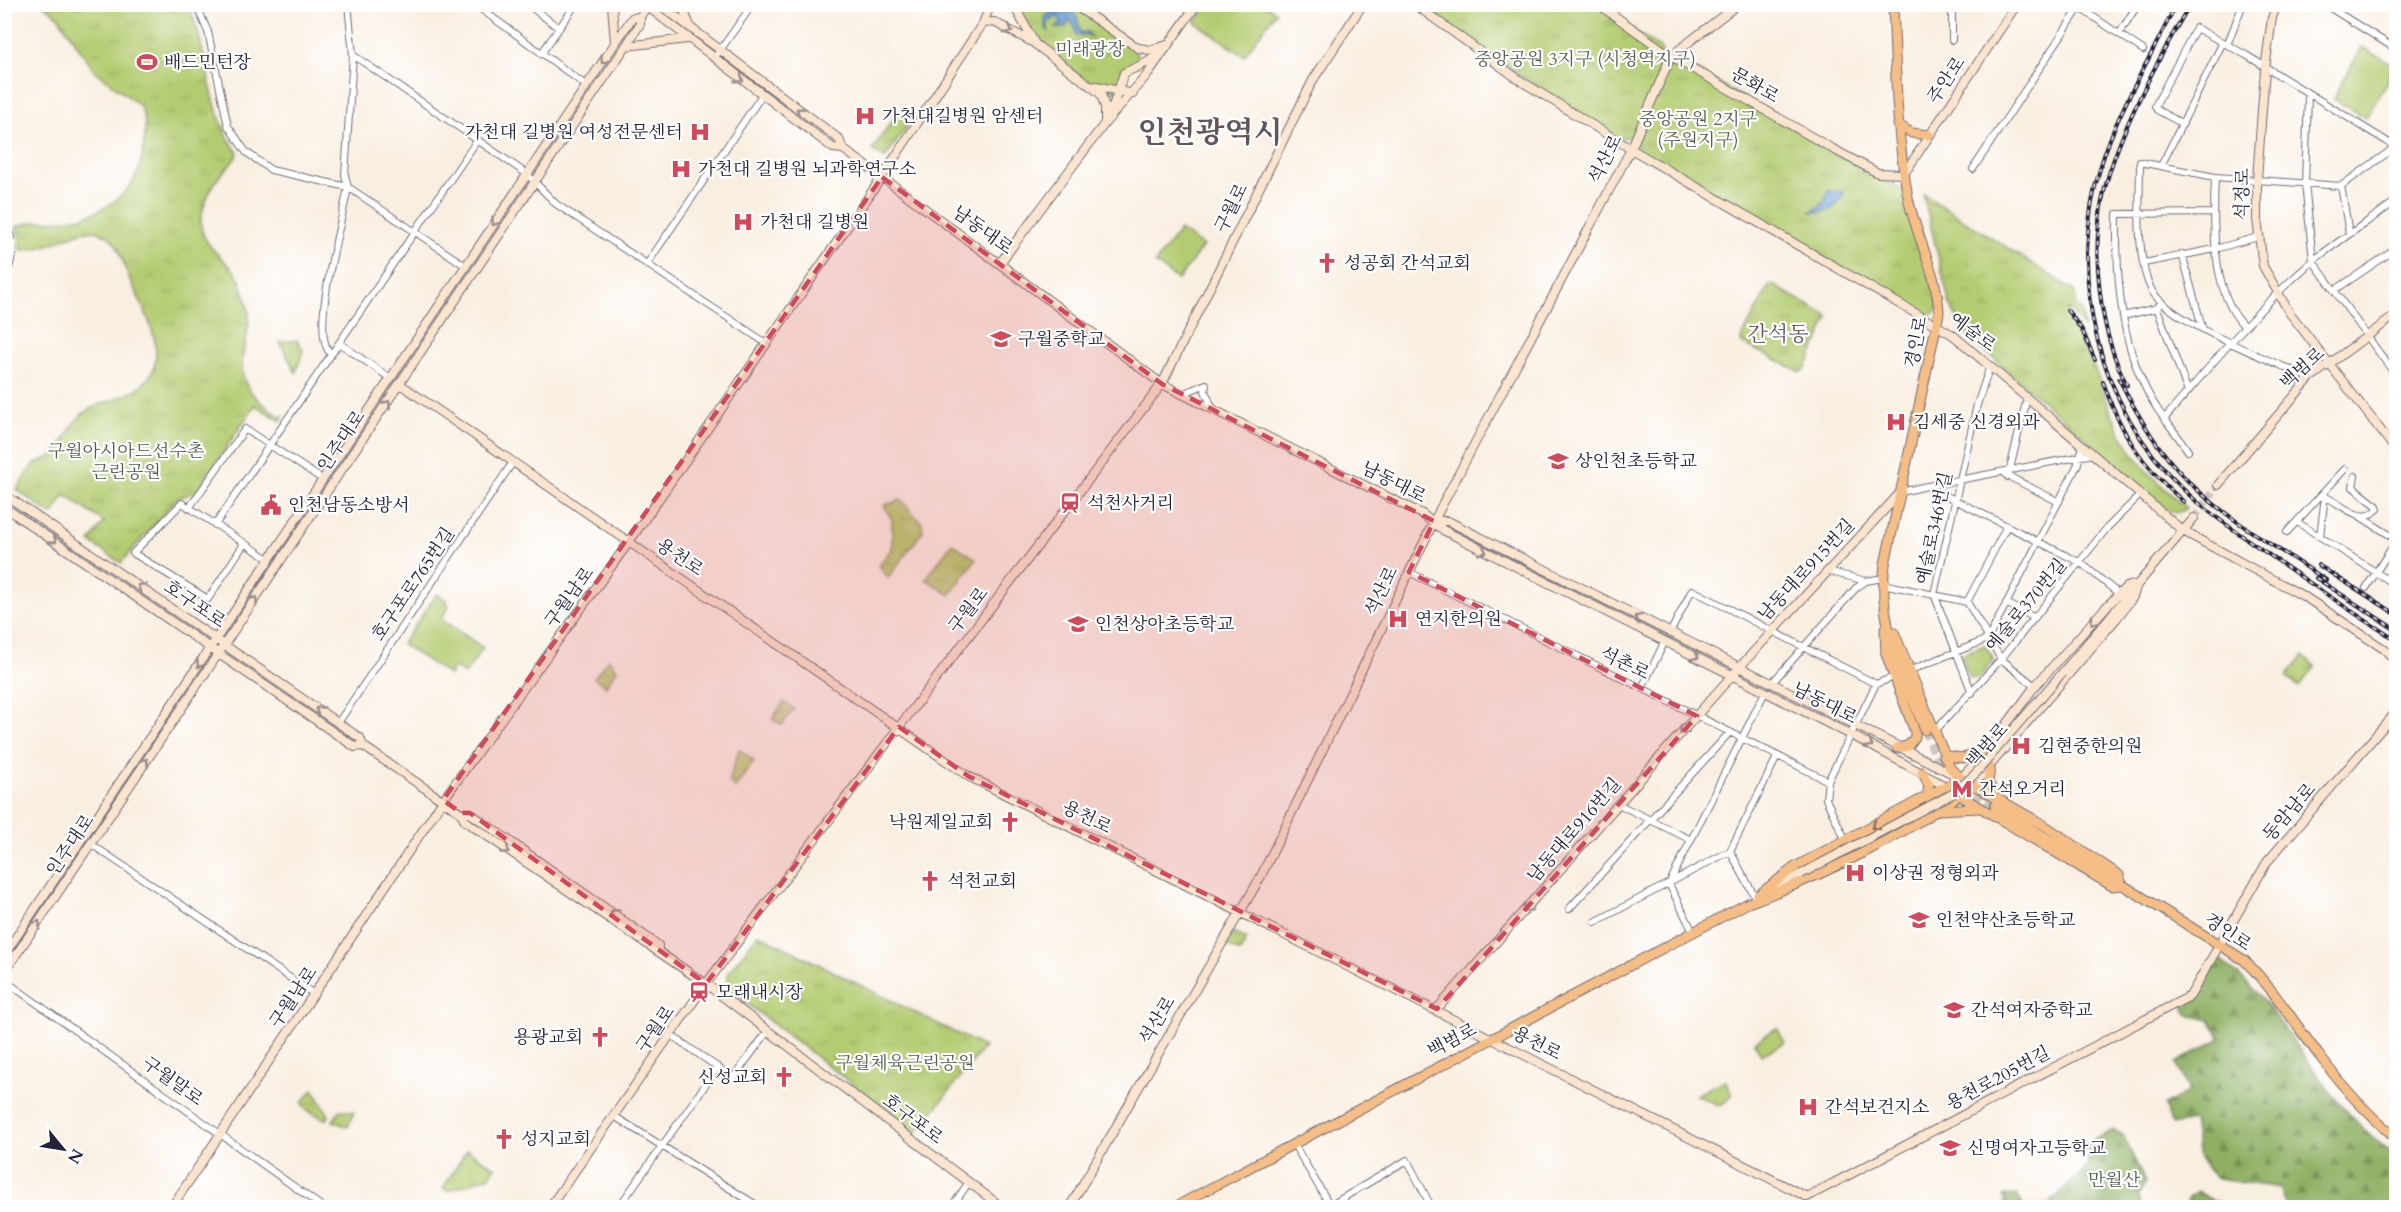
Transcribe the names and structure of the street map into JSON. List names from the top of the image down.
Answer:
{
  "streets": {
    "main road": [
      "주안로",
      "문화로",
      "석산로",
      "석정로",
      "구월로",
      "남동대로",
      "예술로",
      "경인로",
      "백범로",
      "인주대로",
      "용천로",
      "남동대로915번길",
      "구월남로",
      "호구포로",
      "동암남로",
      "남동대로916번길",
      "용천로205번길"
    ],
    "street": [
      "예술로346번길",
      "호구포로765번길",
      "예술로370번길",
      "석촌로",
      "구월말로"
    ]
  },
  "crossings": [
    ["주안로", "문화로"],
    ["주안로", "경인로"],
    ["문화로", "석산로"],
    ["문화로", "경인로"],
    ["석산로", "남동대로"],
    ["석산로", "예술로"],
    ["석산로", "용천로"],
    ["석산로", "석촌로"],
    ["석정로", "백범로"],
    ["구월로", "남동대로"],
    ["구월로", "용천로"],
    ["구월로", "호구포로"],
    ["남동대로", "경인로"],
    ["남동대로", "백범로"],
    ["남동대로", "인주대로"],
    ["남동대로", "남동대로915번길"],
    ["남동대로", "구월남로"],
    ["남동대로", "남동대로916번길"],
    ["예술로", "경인로"],
    ["예술로", "백범로"],
    ["예술로", "예술로346번길"],
    ["예술로", "예술로370번길"],
    ["경인로", "백범로"],
    ["경인로", "남동대로915번길"],
    ["경인로", "예술로370번길"],
    ["경인로", "동암남로"],
    ["백범로", "용천로"],
    ["인주대로", "용천로"],
    ["인주대로", "호구포로"],
    ["예술로346번길", "예술로370번길"],
    ["용천로", "호구포로765번길"],
    ["용천로", "구월남로"],
    ["용천로", "남동대로916번길"],
    ["용천로", "용천로205번길"],
    ["남동대로915번길", "남동대로916번길"],
    ["호구포로765번길", "호구포로"],
    ["구월남로", "호구포로"],
    ["구월남로", "구월말로"],
    ["석촌로", "남동대로916번길"],
    ["동암남로", "용천로205번길"]
  ],
  "one_way": ["남동대로916번길"],
  "districts": ["인천광역시", "간석동"],
  "parks": [
    "미래광장",
    "중앙공원 3지구 (시청역지구)",
    "중앙공원 2지구 (주원지구)",
    "구월아시아드선수촌 근린공원",
    "구월체육근린공원",
    "만월산"
  ],
  "places": {
    "sports": ["배드민턴장"],
    "hospital": [
      "가천대길병원 암센터",
      "가천대 길병원 여성전문센터",
      "가천대 길병원 뇌과학연구소",
      "가천대 길병원",
      "김세중 신경외과",
      "연지한의원",
      "김현중한의원",
      "이상권 정형외과",
      "간석보건지소"
    ],
    "church": [
      "성공회 간석교회",
      "낙원제일교회",
      "석천교회",
      "용광교회",
      "신성교회",
      "성지교회"
    ],
    "school or university": [
      "구월중학교",
      "상인천초등학교",
      "인천상아초등학교",
      "인천약산초등학교",
      "간석여자중학교",
      "신명여자고등학교"
    ],
    "station": ["석천사거리", "모래내시장"],
    "public building": ["인천남동소방서"],
    "metro station": ["간석오거리"]
  },
  "north": "bottom right"
}
